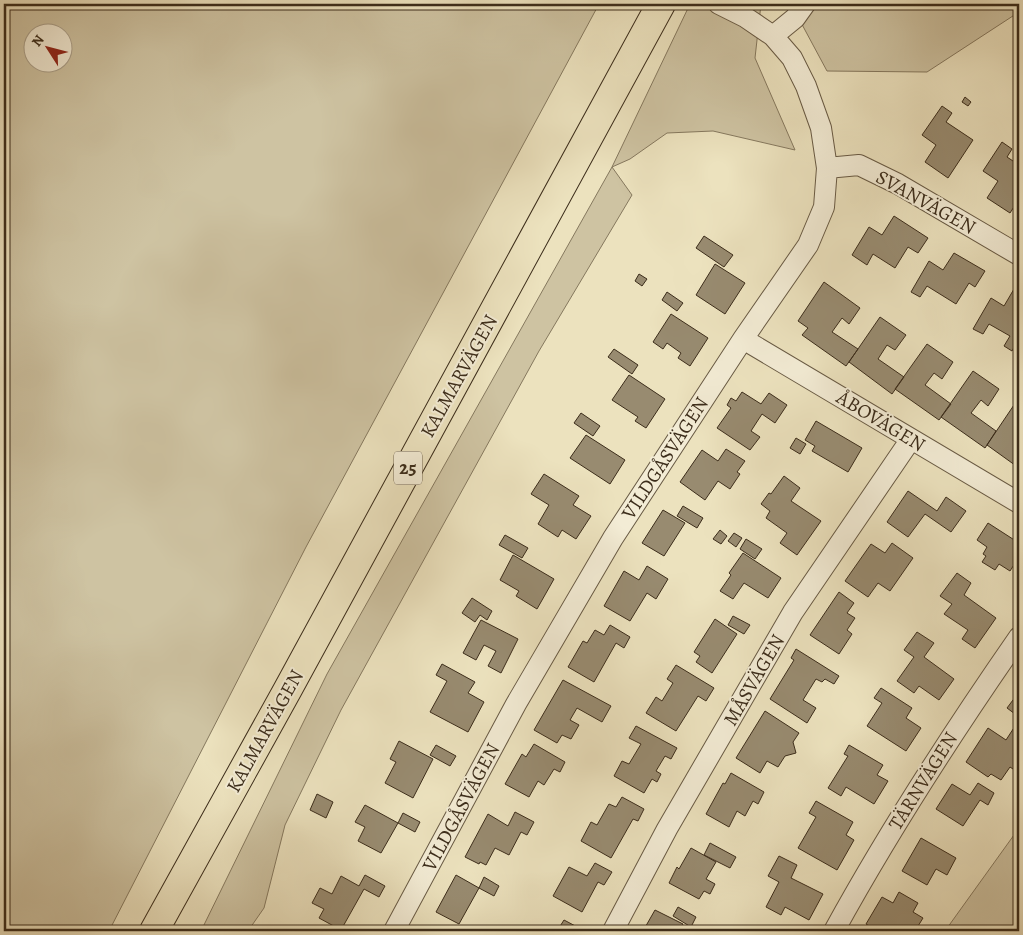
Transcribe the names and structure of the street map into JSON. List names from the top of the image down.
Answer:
{
  "streets": {
    "highway": ["KALMARVÄGEN", "25"],
    "street": [
      "SVANVÄGEN",
      "ÅBOVÄGEN",
      "VILDGÅSVÄGEN",
      "MÅSVÄGEN",
      "TÄRNVÄGEN"
    ]
  },
  "crossings": [
    ["SVANVÄGEN", "VILDGÅSVÄGEN"],
    ["ÅBOVÄGEN", "VILDGÅSVÄGEN"],
    ["ÅBOVÄGEN", "MÅSVÄGEN"]
  ],
  "north": "top left"
}
